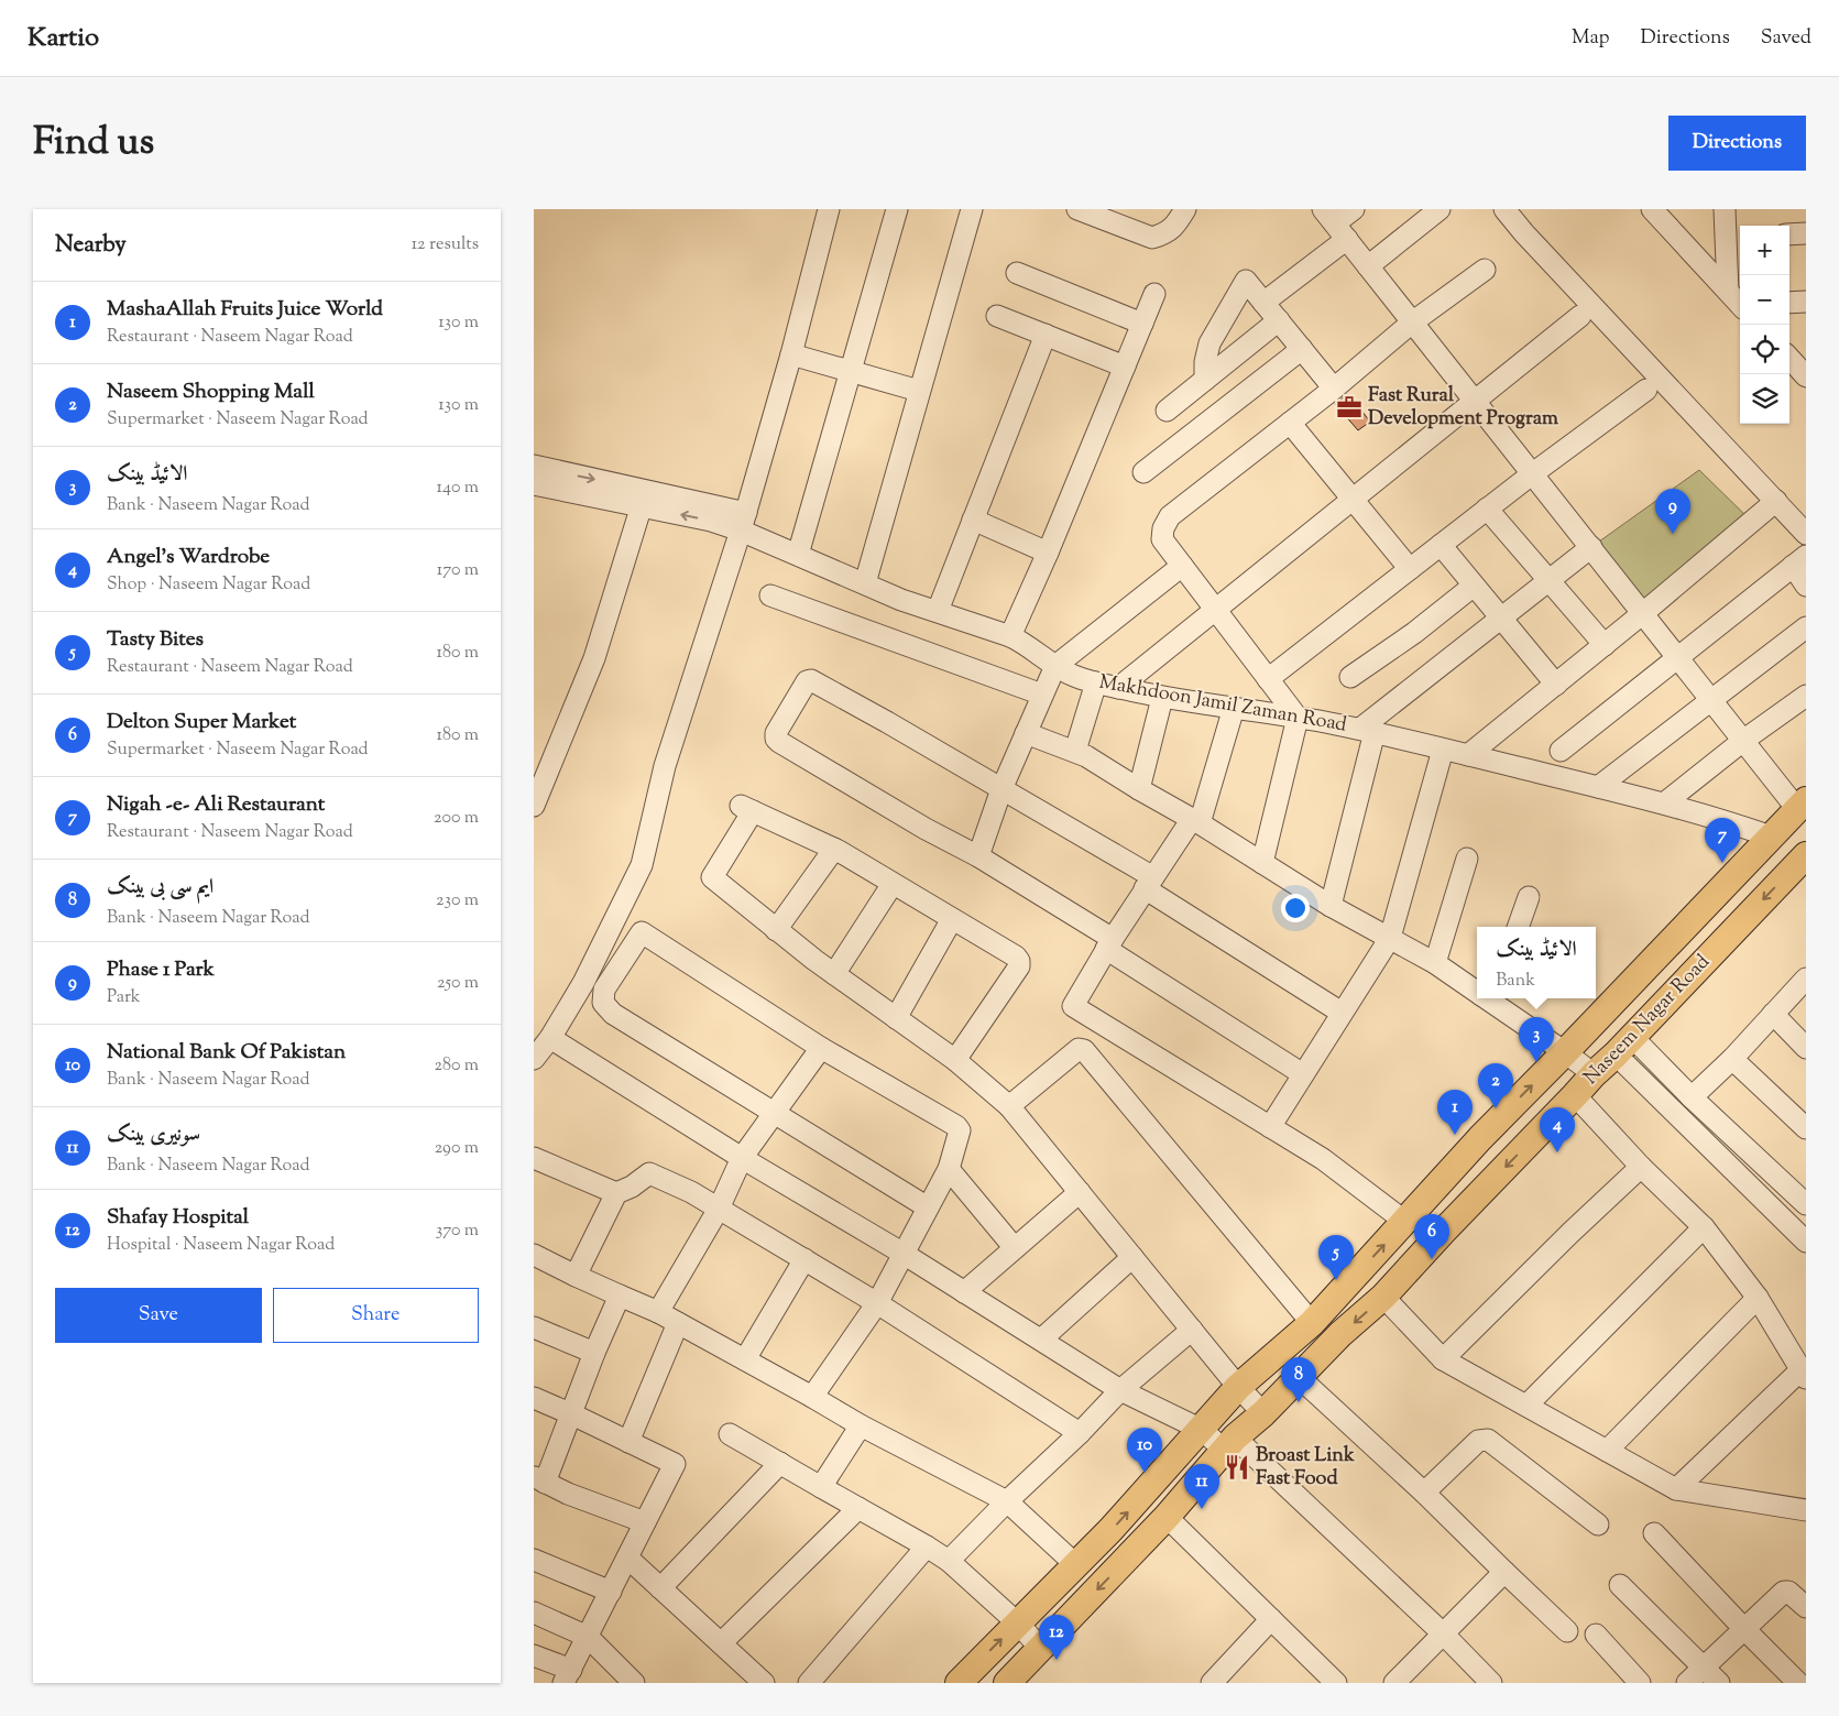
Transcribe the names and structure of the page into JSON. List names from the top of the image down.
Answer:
{
  "streets": {
    "main road": ["Naseem Nagar Road"],
    "street": ["Makhdoon Jamil Zaman Road"]
  },
  "crossings": [
    ["Makhdoon Jamil Zaman Road", "Naseem Nagar Road"]
  ],
  "places": {
    "office": ["Fast Rural Development Program"],
    "restaurant": ["Broast Link Fast Food"]
  },
  "page": {
    "header": "Kartio",
    "nav": ["Map", "Directions", "Saved"],
    "title": "Find us",
    "buttons": [
      "Directions",
      ["Save", "Share"]
    ],
    "heading": ["Nearby", "12 results"],
    "map_buttons": ["+", "−"],
    "list": [
      {
        "mark": "1",
        "name": "MashaAllah Fruits Juice World",
        "note": "Restaurant · Naseem Nagar Road",
        "value": "130 m"
      },
      {
        "mark": "2",
        "name": "Naseem Shopping Mall",
        "note": "Supermarket · Naseem Nagar Road",
        "value": "130 m"
      },
      {
        "mark": "3",
        "name": "الائیڈ بینک",
        "note": "Bank · Naseem Nagar Road",
        "value": "140 m"
      },
      {
        "mark": "4",
        "name": "Angel's Wardrobe",
        "note": "Shop · Naseem Nagar Road",
        "value": "170 m"
      },
      {
        "mark": "5",
        "name": "Tasty Bites",
        "note": "Restaurant · Naseem Nagar Road",
        "value": "180 m"
      },
      {
        "mark": "6",
        "name": "Delton Super Market",
        "note": "Supermarket · Naseem Nagar Road",
        "value": "180 m"
      },
      {
        "mark": "7",
        "name": "Nigah -e- Ali Restaurant",
        "note": "Restaurant · Naseem Nagar Road",
        "value": "200 m"
      },
      {
        "mark": "8",
        "name": "ایم سی بی بینک",
        "note": "Bank · Naseem Nagar Road",
        "value": "230 m"
      },
      {
        "mark": "9",
        "name": "Phase 1 Park",
        "note": "Park",
        "value": "250 m"
      },
      {
        "mark": "10",
        "name": "National Bank Of Pakistan",
        "note": "Bank · Naseem Nagar Road",
        "value": "280 m"
      },
      {
        "mark": "11",
        "name": "سونیری بینک",
        "note": "Bank · Naseem Nagar Road",
        "value": "290 m"
      },
      {
        "mark": "12",
        "name": "Shafay Hospital",
        "note": "Hospital · Naseem Nagar Road",
        "value": "370 m"
      }
    ],
    "pins": [
      "9",
      "7",
      "3",
      "2",
      "1",
      "4",
      "6",
      "5",
      "8",
      "10",
      "11",
      "12"
    ],
    "popup": ["الائیڈ بینک", "Bank"]
  }
}
